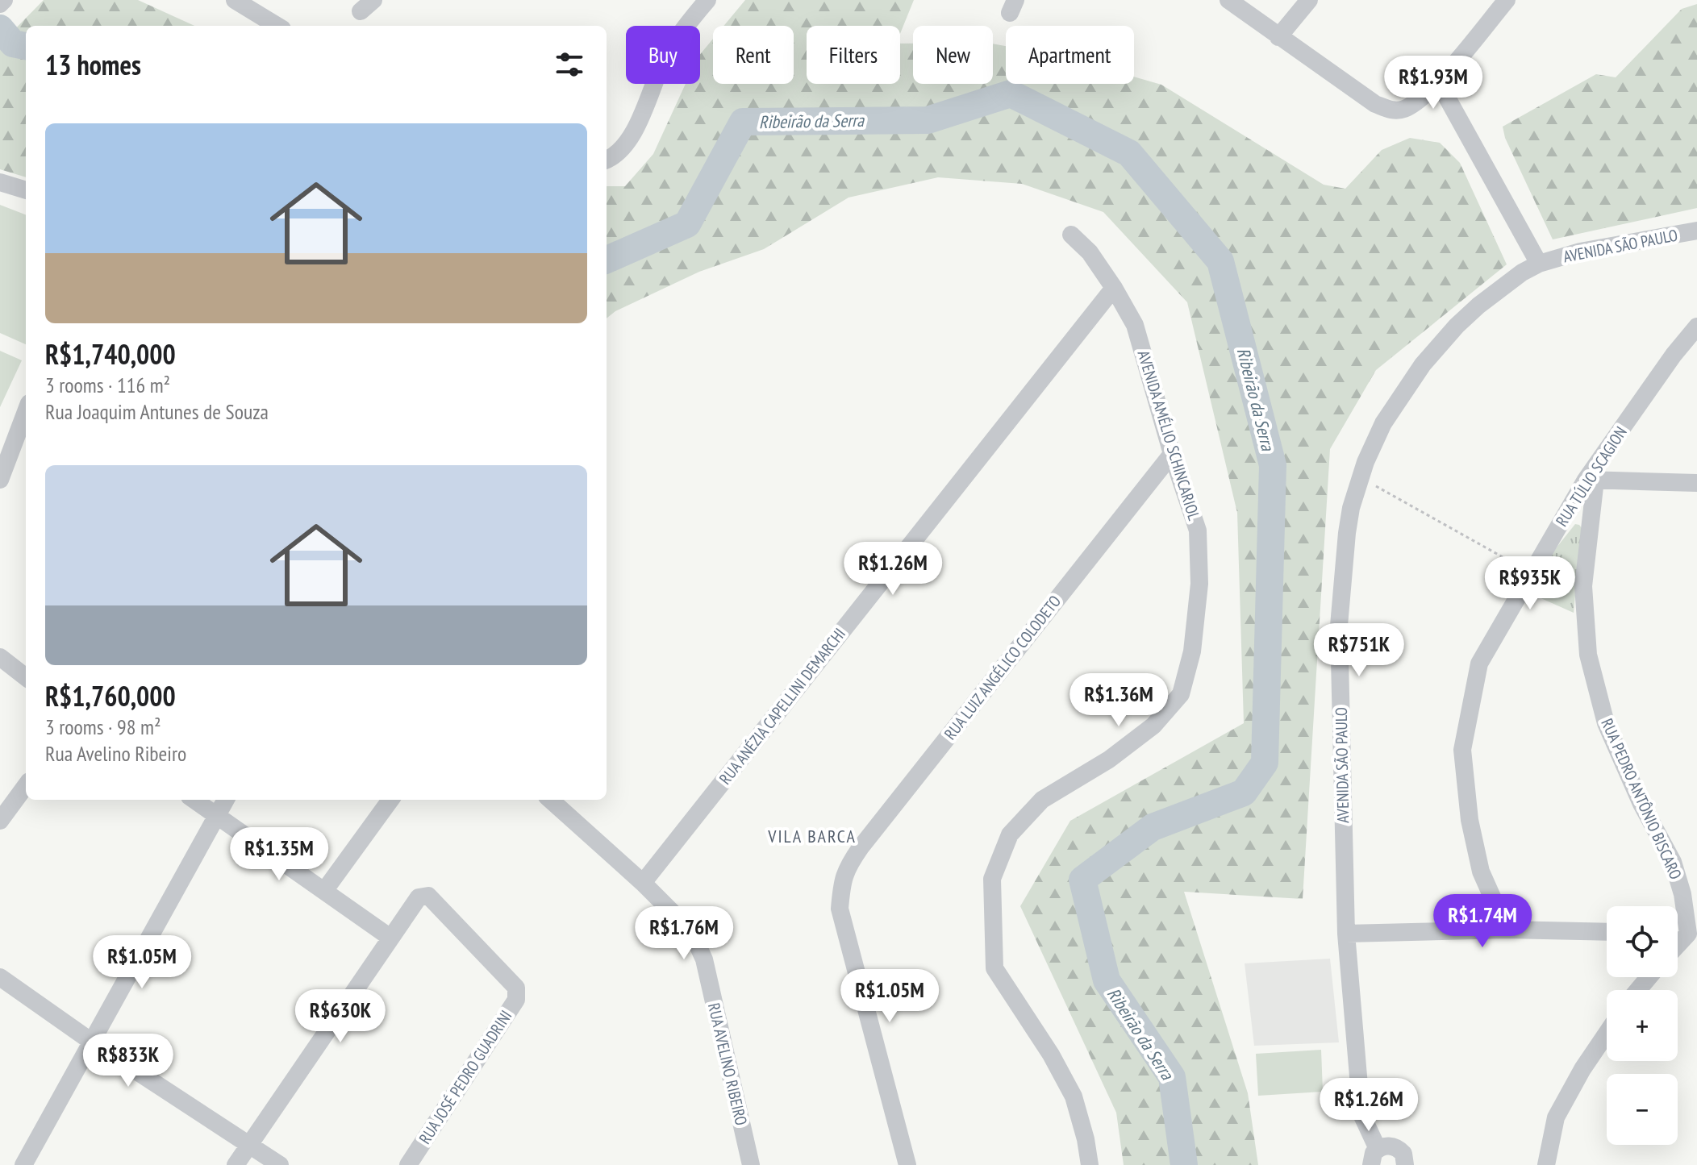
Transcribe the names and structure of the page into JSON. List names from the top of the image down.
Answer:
{
  "streets": {
    "street": [
      "AVENIDA SÃO PAULO",
      "AVENIDA AMÉLIO SCHINCARIOL",
      "RUA TÚLIO SCAGION",
      "RUA LUIZ ANGÉLICO COLODETO",
      "RUA ANÉZIA CAPELLINI DEMARCHI",
      "RUA PEDRO ANTÔNIO BISCARO",
      "RUA AVELINO RIBEIRO",
      "RUA JOSÉ PEDRO GUADRINI"
    ]
  },
  "crossings": [
    ["AVENIDA AMÉLIO SCHINCARIOL", "RUA LUIZ ANGÉLICO COLODETO"],
    ["AVENIDA AMÉLIO SCHINCARIOL", "RUA ANÉZIA CAPELLINI DEMARCHI"],
    ["RUA TÚLIO SCAGION", "RUA PEDRO ANTÔNIO BISCARO"],
    ["RUA ANÉZIA CAPELLINI DEMARCHI", "RUA AVELINO RIBEIRO"]
  ],
  "districts": ["VILA BARCA"],
  "water": ["Ribeirão da Serra"],
  "page": {
    "chip": [
      "Buy",
      "Rent",
      "Filters",
      "New",
      "Apartment"
    ],
    "heading": "13 homes",
    "price": [
      "R$1.93M",
      "R$1.26M",
      "R$935K",
      "R$751K",
      "R$1.36M",
      "R$1.35M",
      "R$1.74M",
      "R$1.76M",
      "R$1.05M",
      "R$1.05M",
      "R$630K",
      "R$833K",
      "R$1.26M"
    ],
    "list": [
      {
        "name": "R$1,740,000",
        "note": "3 rooms · 116 m² · Rua Joaquim Antunes de Souza"
      },
      {
        "name": "R$1,760,000",
        "note": "3 rooms · 98 m² · Rua Avelino Ribeiro"
      }
    ],
    "map_buttons": ["+", "−"]
  }
}
